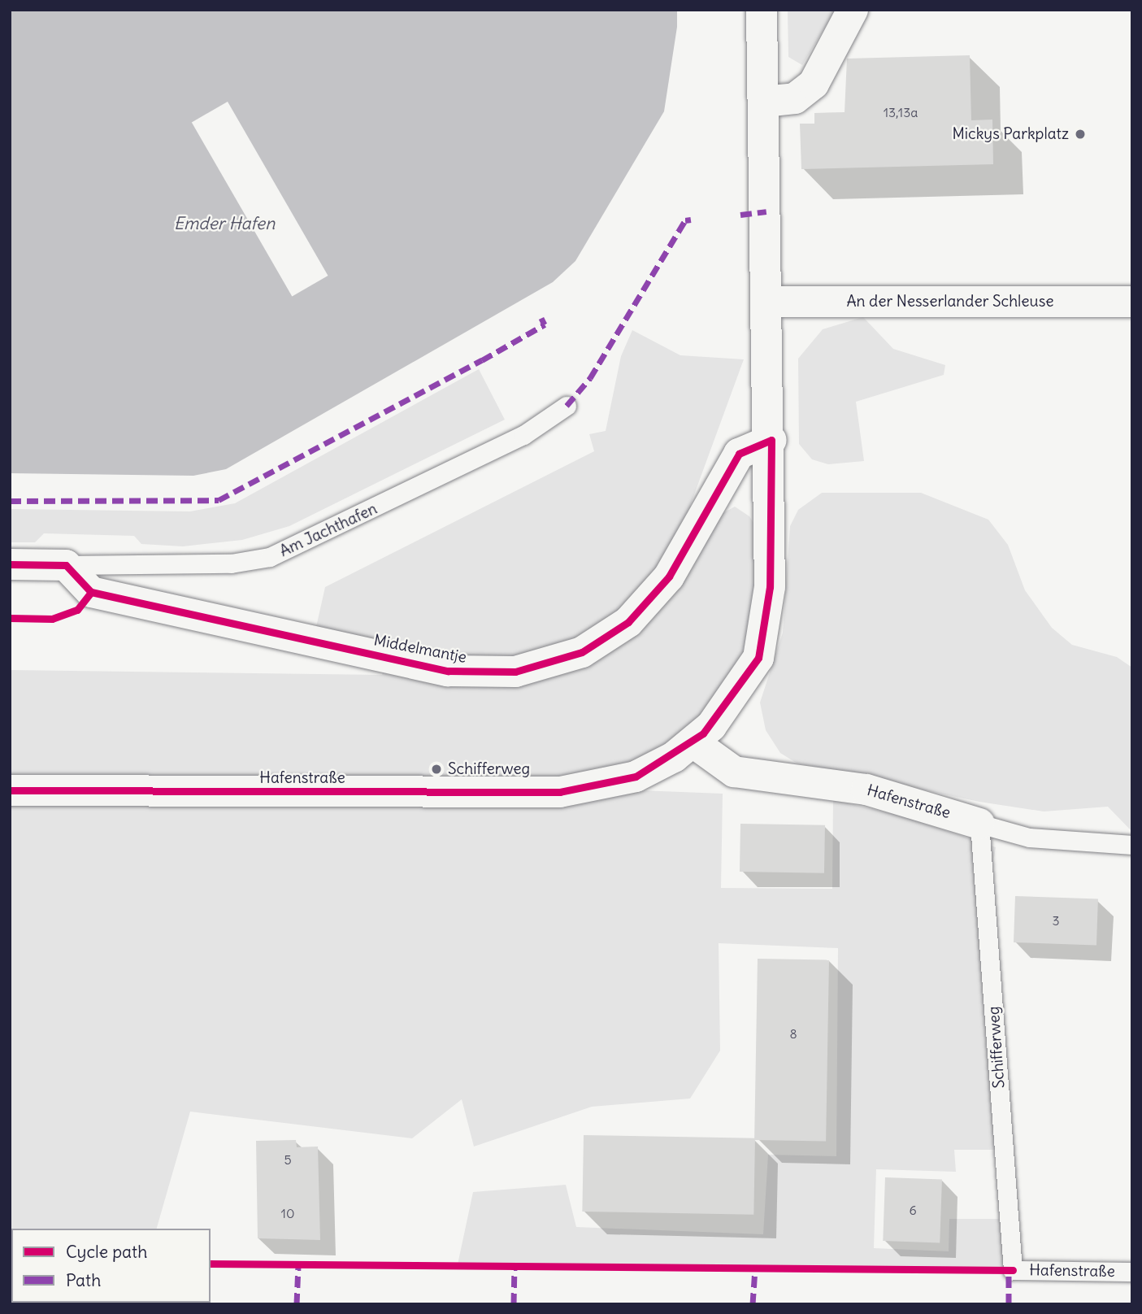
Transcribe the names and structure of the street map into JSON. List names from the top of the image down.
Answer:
{
  "streets": {
    "street": ["An der Nesserlander Schleuse", "Middelmantje", "Hafenstraße"],
    "lane": ["Am Jachthafen", "Schifferweg"]
  },
  "crossings": [
    ["Am Jachthafen", "Middelmantje"],
    ["Hafenstraße", "Schifferweg"]
  ],
  "water": ["Emder Hafen"],
  "places": ["Mickys Parkplatz", "Schifferweg"],
  "house_numbers": [
    "13,13a",
    "3",
    "8",
    "5",
    "6",
    "10"
  ],
  "legend": ["Cycle path", "Path"]
}
